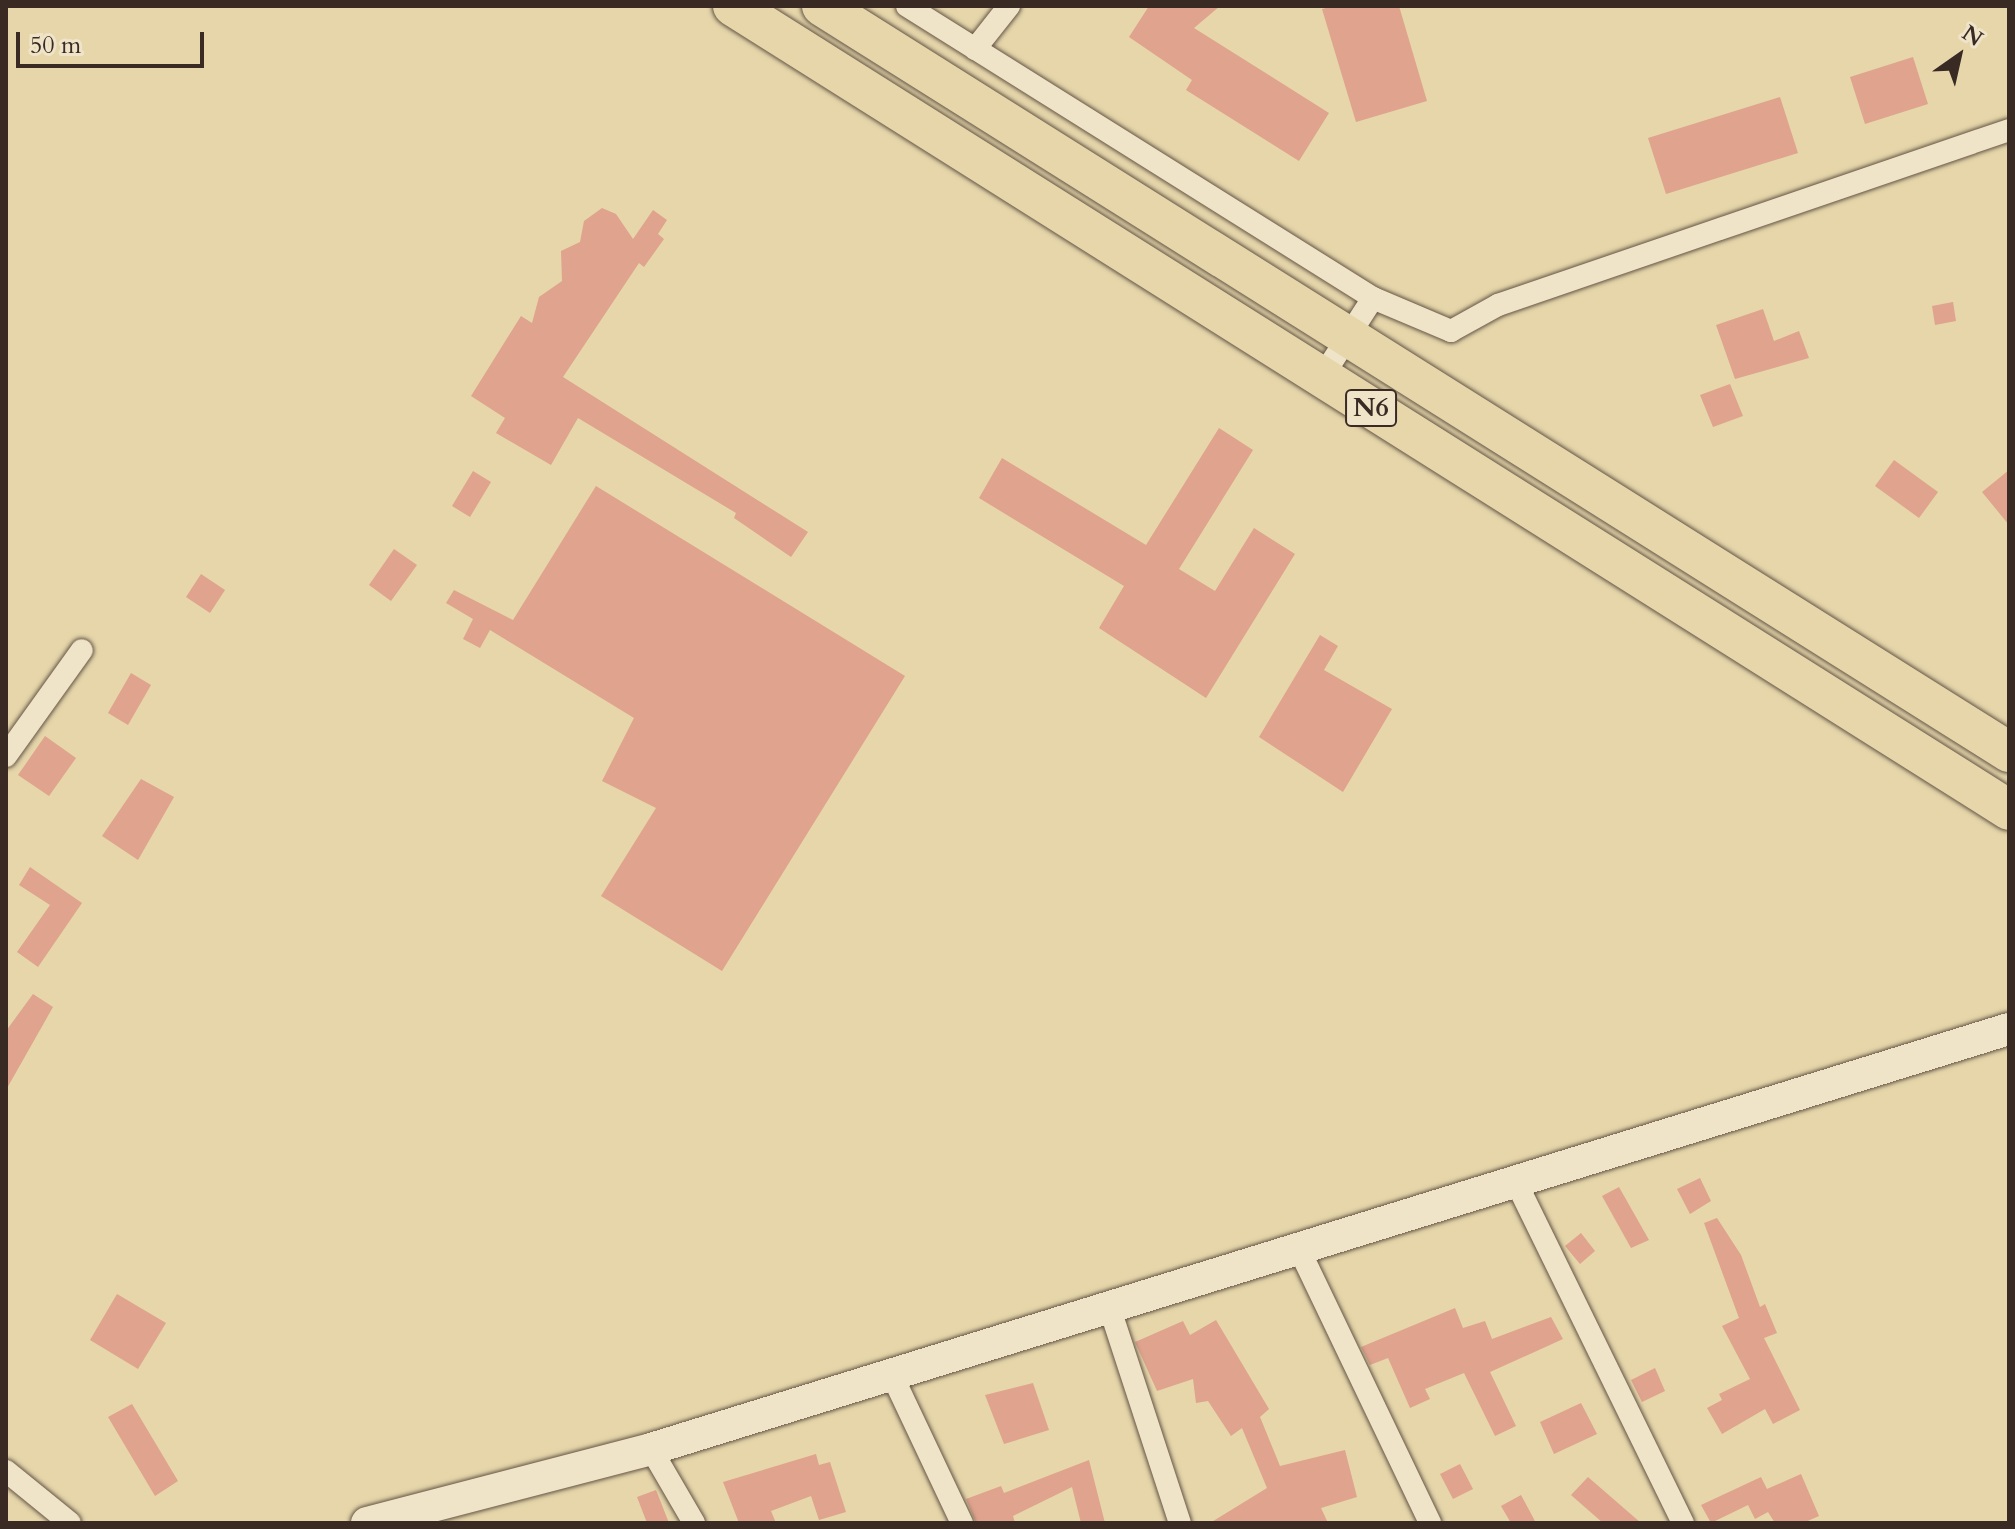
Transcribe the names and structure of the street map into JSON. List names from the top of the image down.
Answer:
{
  "streets": {
    "highway": ["N6"]
  },
  "scale_bar": "50 m",
  "north": "top right"
}
